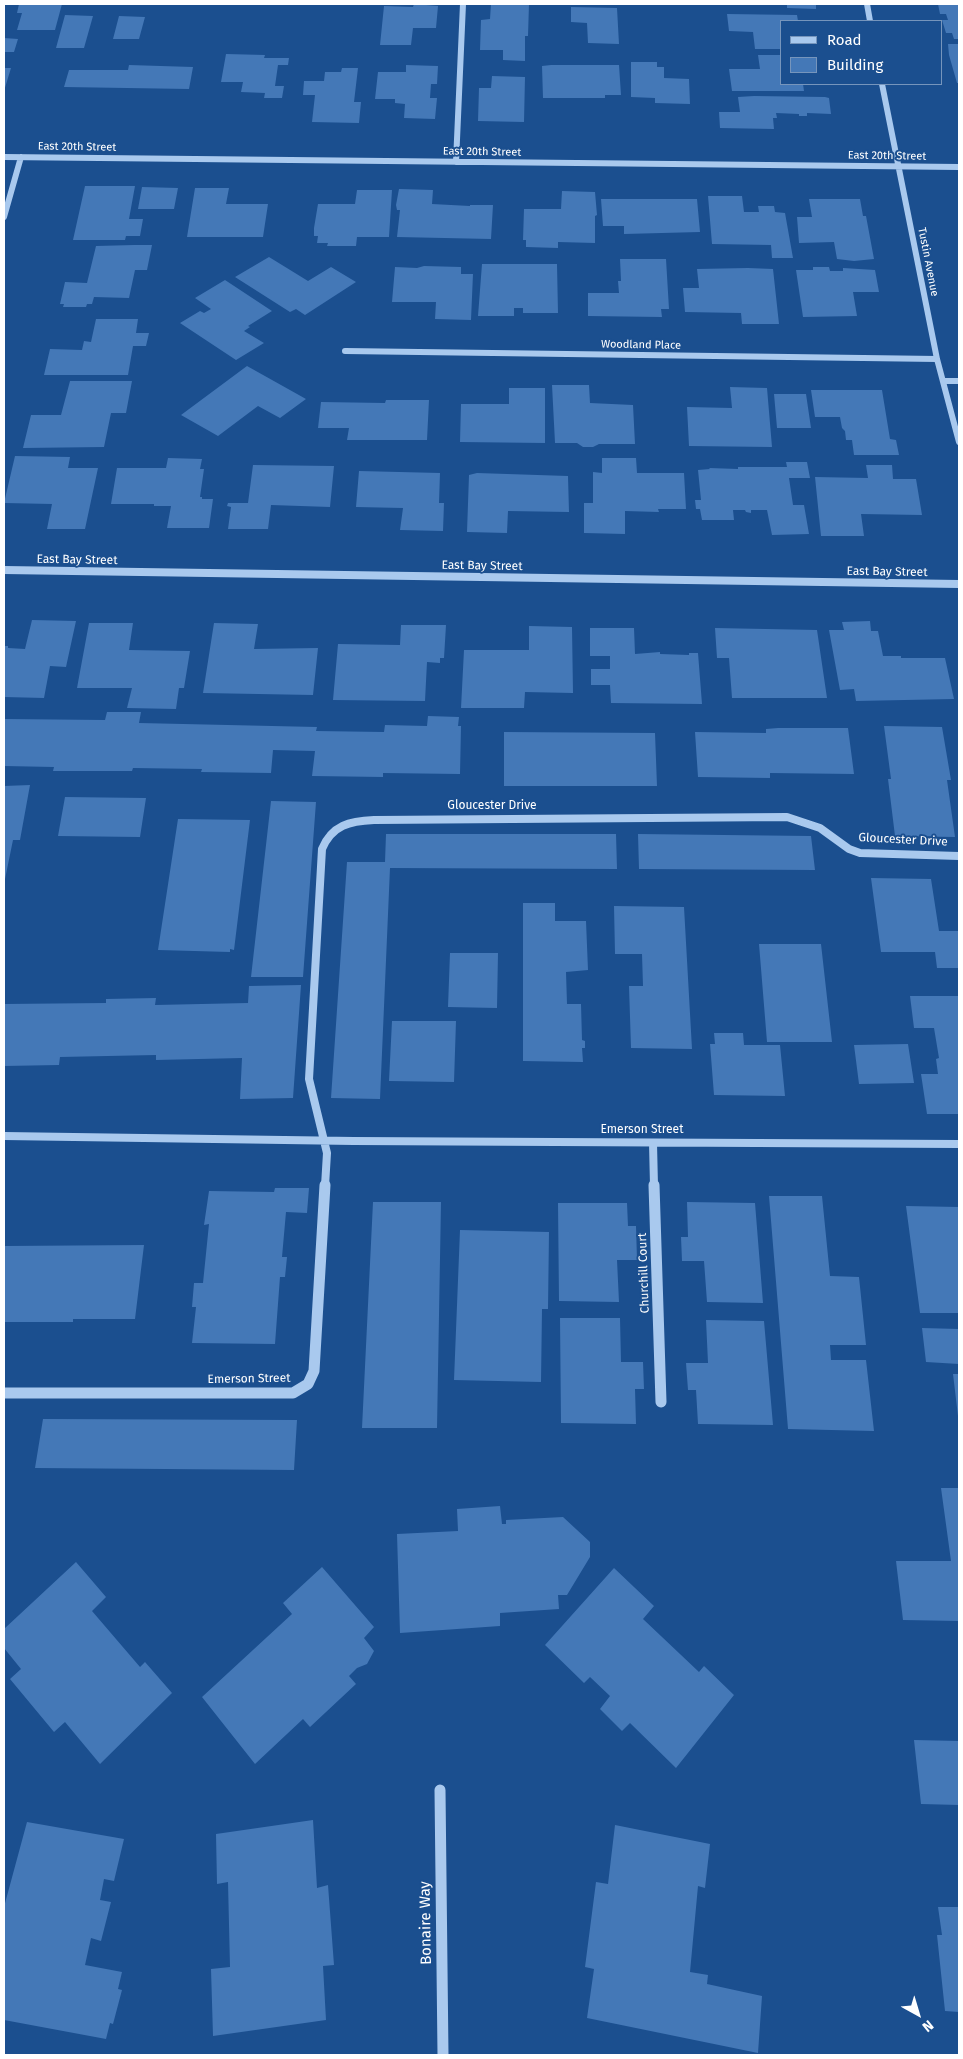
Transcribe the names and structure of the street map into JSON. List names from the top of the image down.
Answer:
{
  "streets": {
    "street": [
      "East 20th Street",
      "Tustin Avenue",
      "Woodland Place",
      "East Bay Street",
      "Gloucester Drive",
      "Emerson Street",
      "Churchill Court",
      "Bonaire Way"
    ]
  },
  "crossings": [
    ["East 20th Street", "Tustin Avenue"],
    ["Tustin Avenue", "Woodland Place"],
    ["Gloucester Drive", "Emerson Street"],
    ["Emerson Street", "Churchill Court"]
  ],
  "legend": ["Road", "Building"],
  "north": "bottom right"
}
